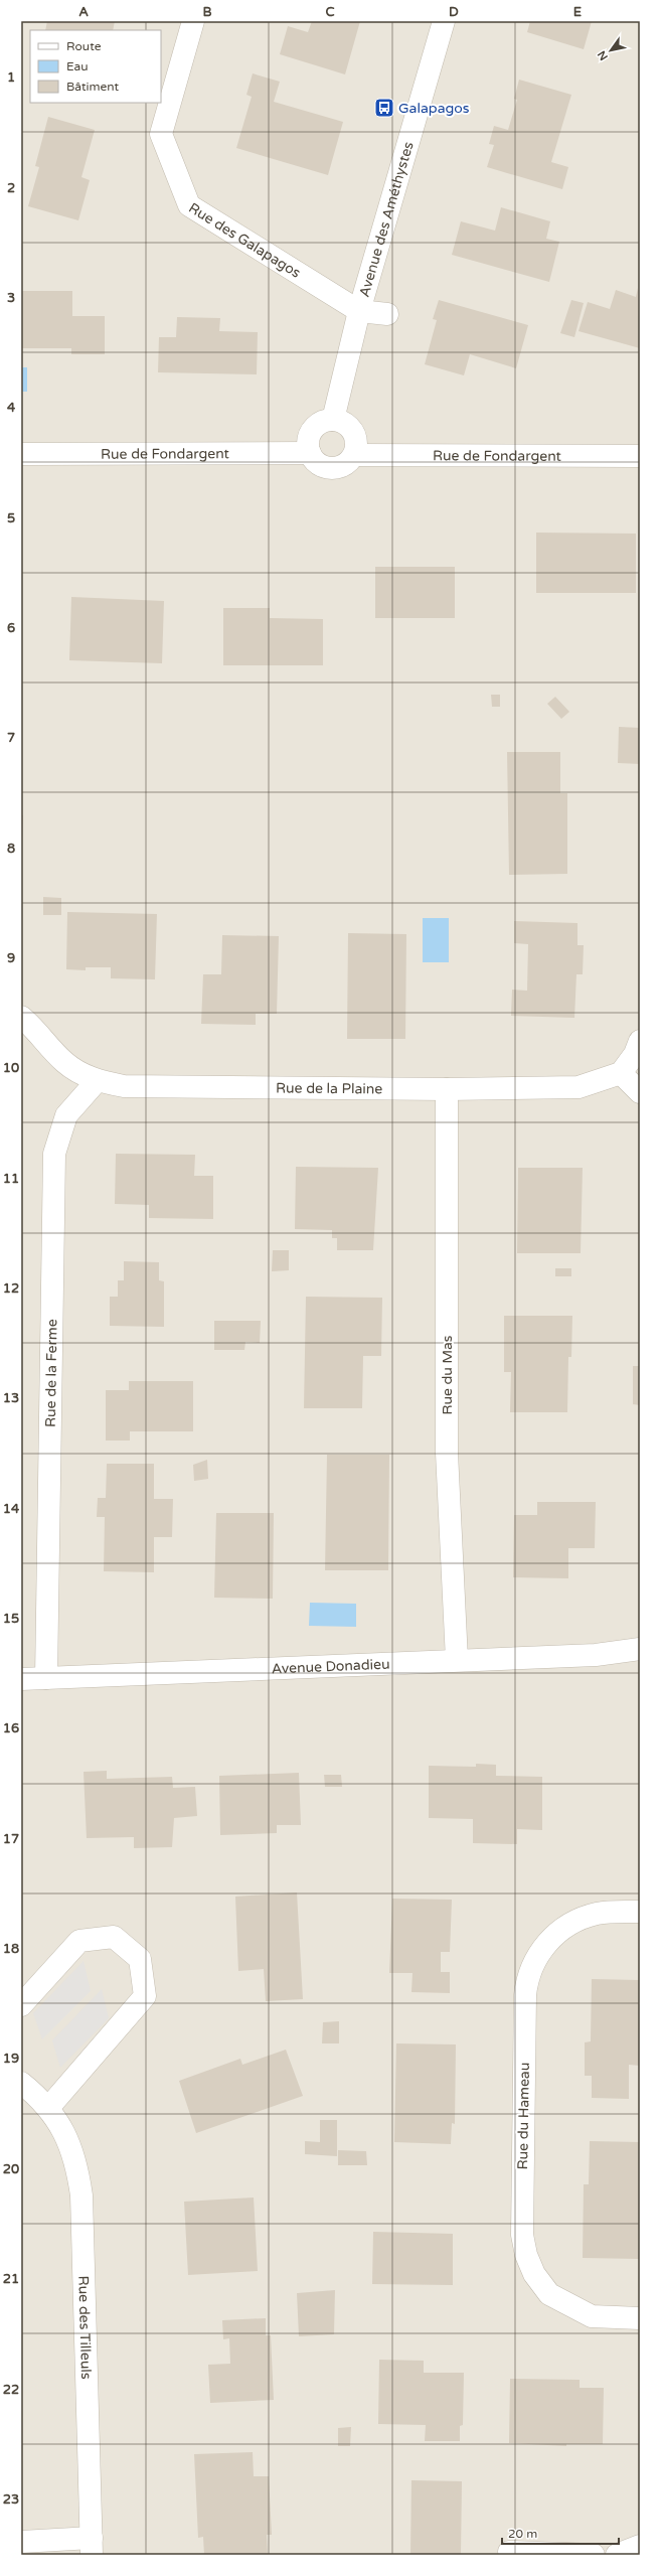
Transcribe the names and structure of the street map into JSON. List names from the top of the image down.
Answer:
{
  "streets": {
    "street": [
      "Avenue des Améthystes",
      "Rue des Galapagos",
      "Rue de Fondargent",
      "Rue de la Plaine",
      "Rue de la Ferme",
      "Rue du Mas",
      "Avenue Donadieu",
      "Rue du Hameau",
      "Rue des Tilleuls"
    ]
  },
  "crossings": [
    ["Avenue des Améthystes", "Rue des Galapagos"],
    ["Avenue des Améthystes", "Rue de Fondargent"],
    ["Rue de la Plaine", "Rue de la Ferme"],
    ["Rue de la Plaine", "Rue du Mas"],
    ["Rue de la Ferme", "Avenue Donadieu"],
    ["Rue du Mas", "Avenue Donadieu"]
  ],
  "places": {
    "bus stop": ["Galapagos"]
  },
  "legend": ["Route", "Eau", "Bâtiment"],
  "scale_bar": "20 m",
  "north": "bottom left",
  "grid": {
    "columns": [
      "A",
      "B",
      "C",
      "D",
      "E"
    ],
    "rows": [
      "1",
      "2",
      "3",
      "4",
      "5",
      "6",
      "7",
      "8",
      "9",
      "10",
      "11",
      "12",
      "13",
      "14",
      "15",
      "16",
      "17",
      "18",
      "19",
      "20",
      "21",
      "22",
      "23"
    ]
  }
}
